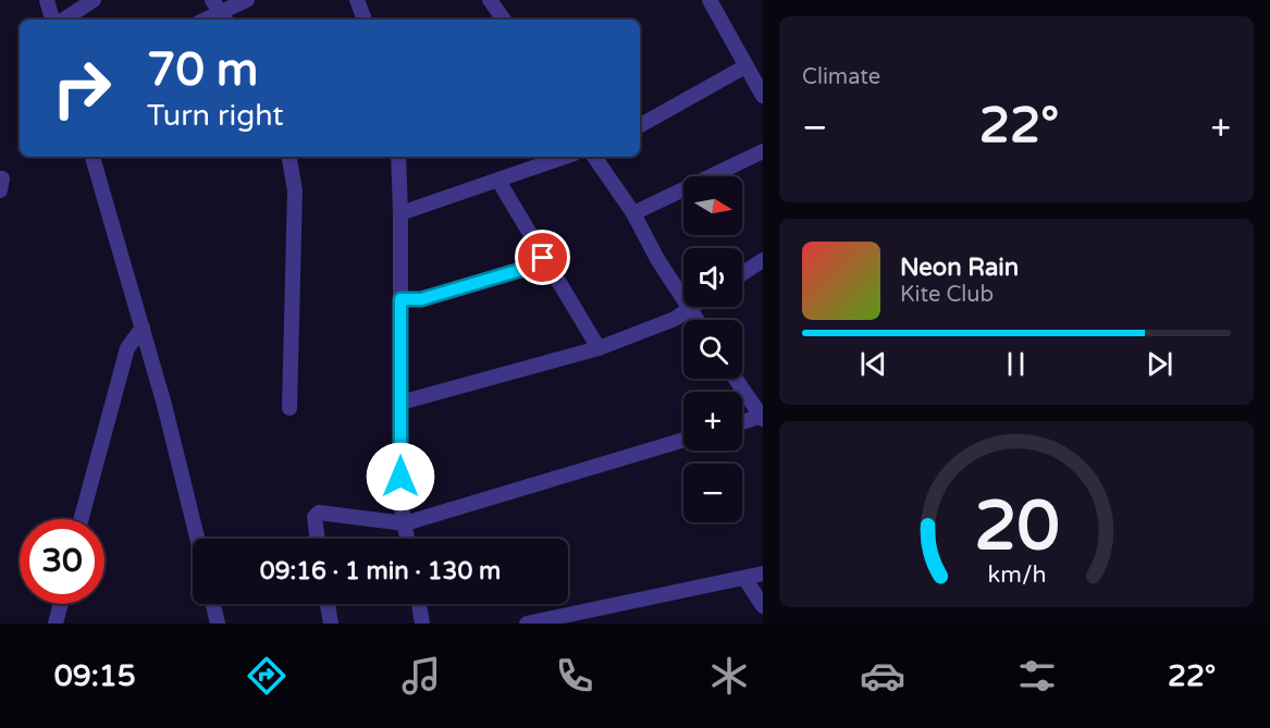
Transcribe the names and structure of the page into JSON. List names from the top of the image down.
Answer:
{
  "north": "right",
  "page": {
    "tile": "Climate",
    "turn": ["70 m", "Turn right"],
    "heat": ["−", "22°", "+"],
    "map_buttons": ["+", "−"],
    "song": ["Neon Rain", "Kite Club"],
    "limit": "30",
    "trip": "09:16 · 1 min · 130 m",
    "tabs": ["09:15", "22°"],
    "gauge": ["20", "km/h"]
  }
}
